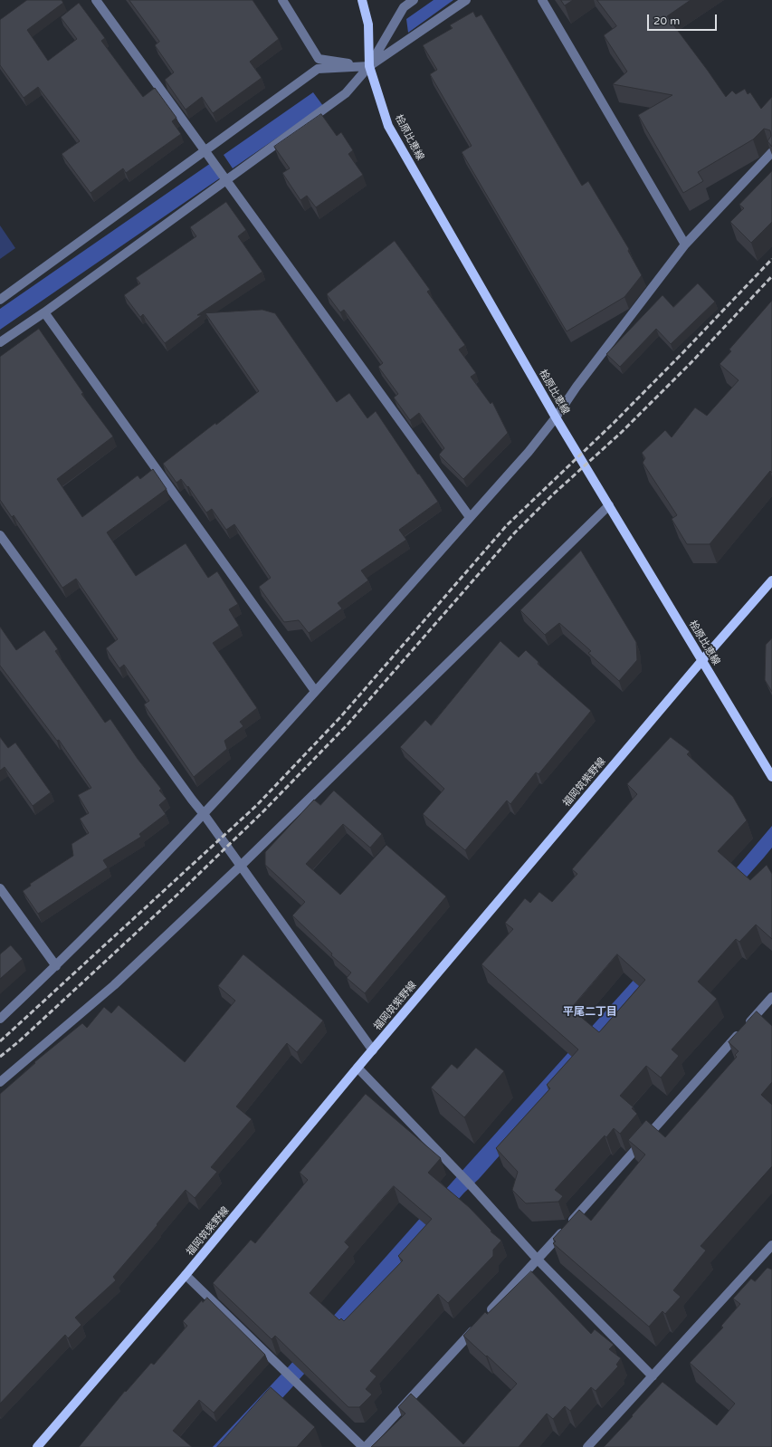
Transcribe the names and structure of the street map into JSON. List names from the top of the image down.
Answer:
{
  "streets": {
    "main road": ["桧原比恵線", "福岡筑紫野線"]
  },
  "crossings": [
    ["桧原比恵線", "福岡筑紫野線"]
  ],
  "districts": ["平尾二丁目"],
  "scale_bar": "20 m"
}
